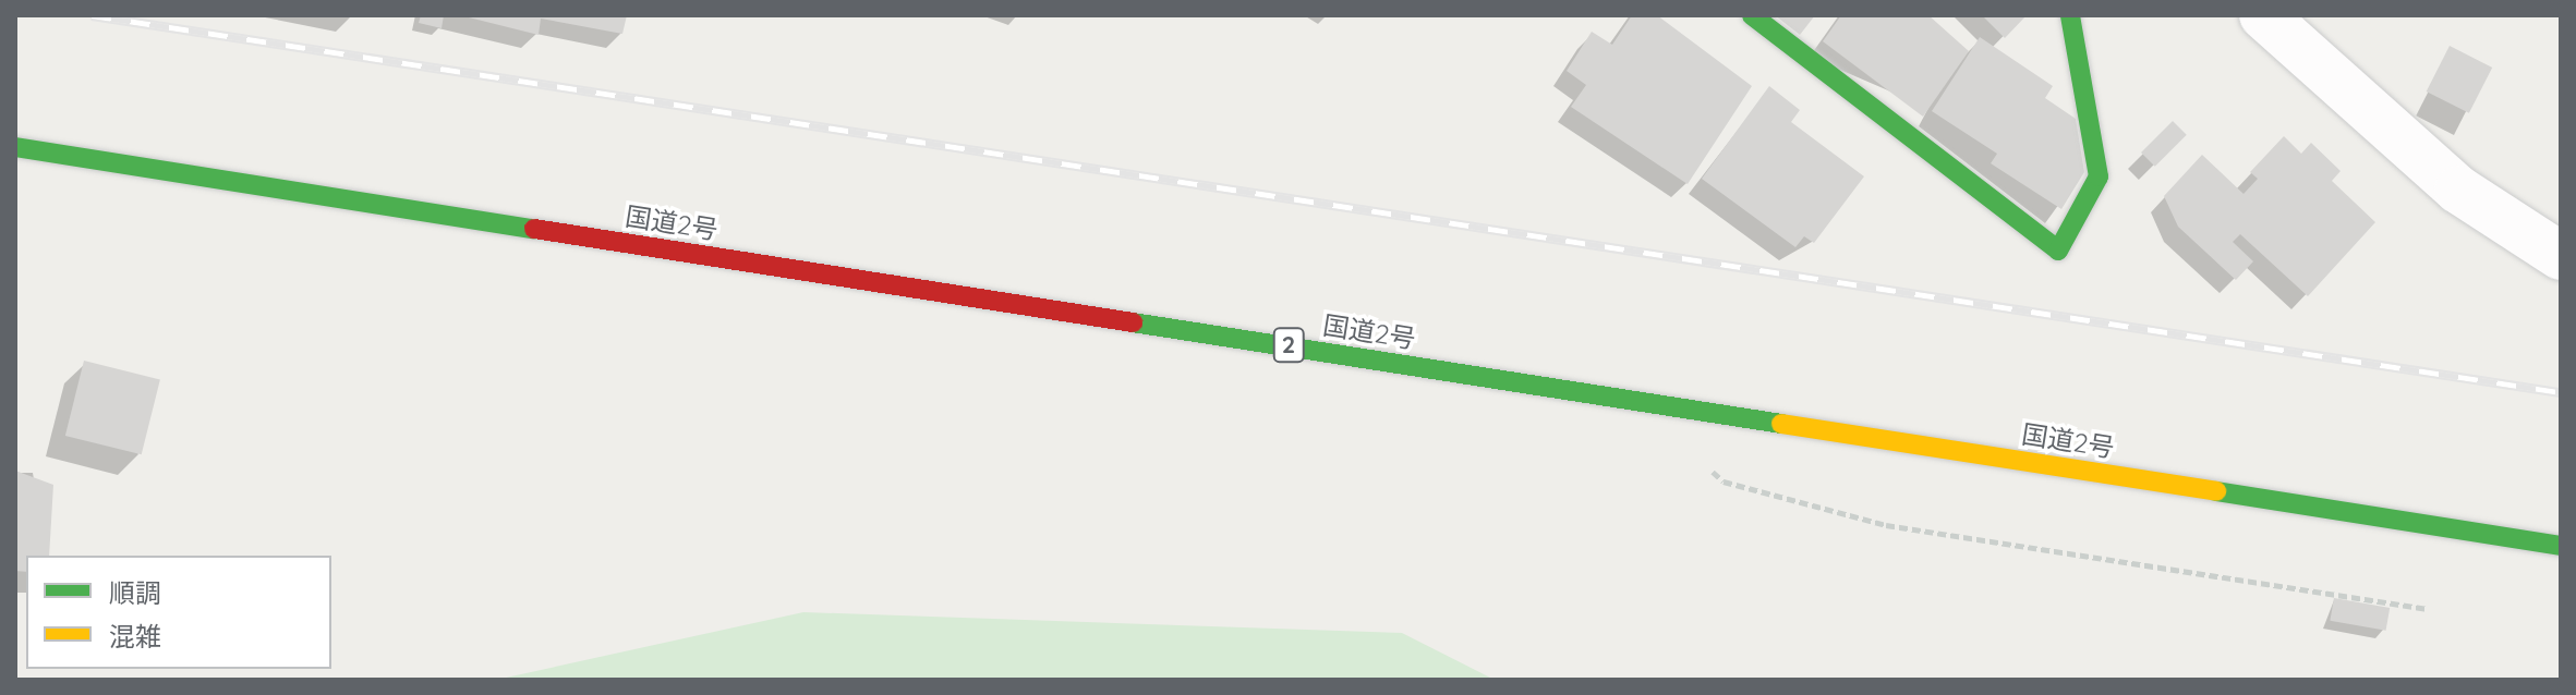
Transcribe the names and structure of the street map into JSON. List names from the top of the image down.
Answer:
{
  "streets": {
    "main road": ["国道2号", "2"]
  },
  "legend": ["順調", "混雑"]
}
